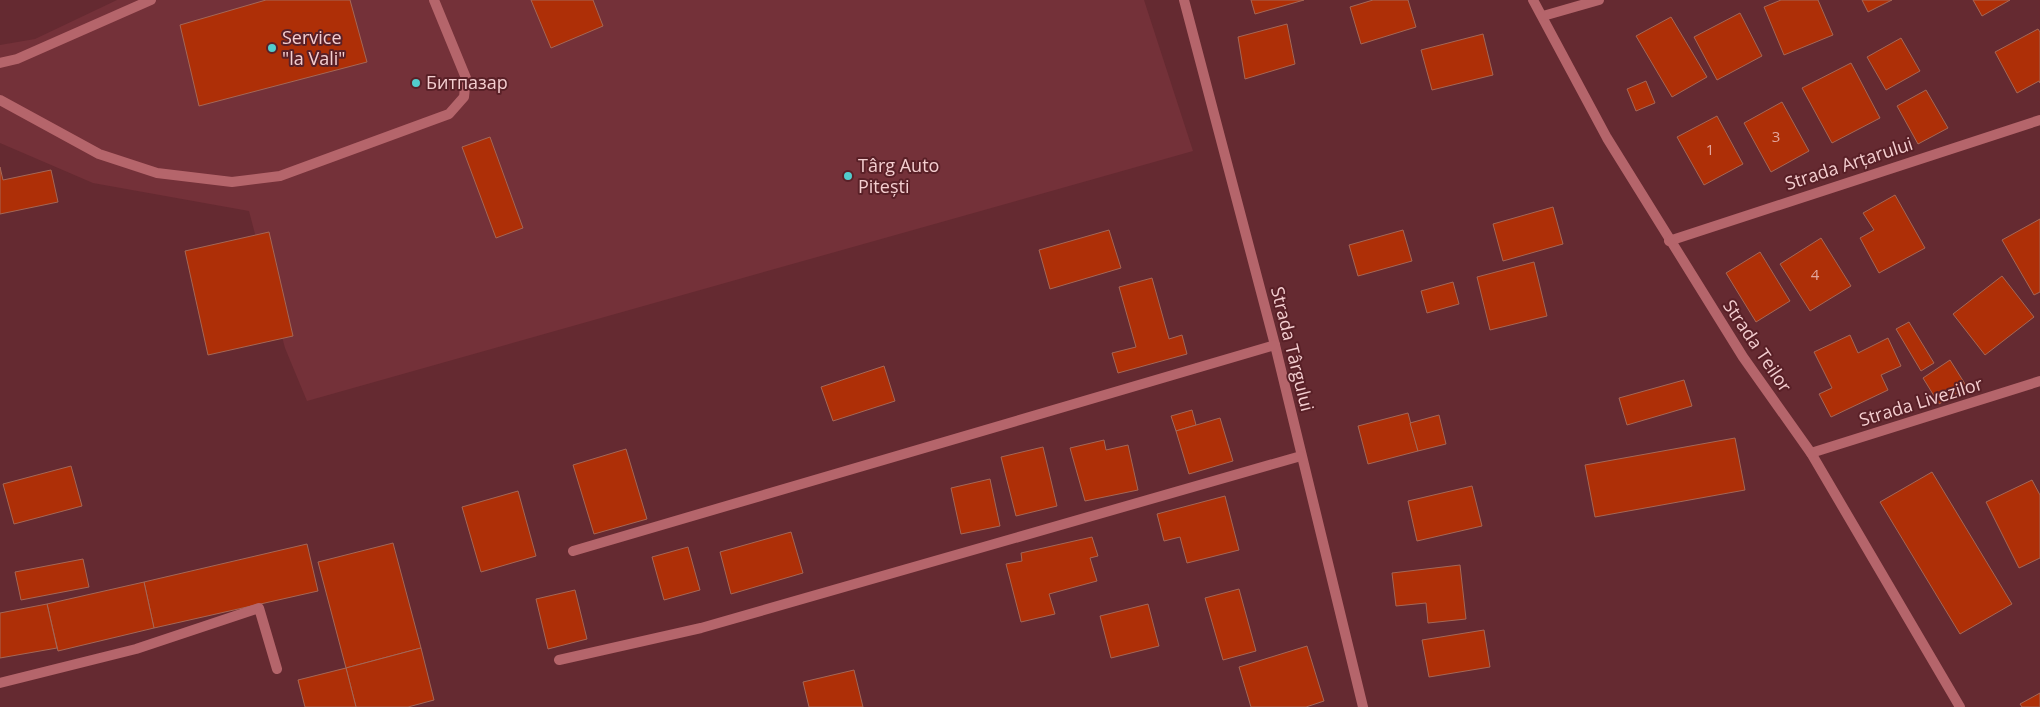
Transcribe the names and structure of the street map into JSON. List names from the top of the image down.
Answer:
{
  "streets": {
    "street": [
      "Strada Arțarului",
      "Strada Teilor",
      "Strada Târgului",
      "Strada Livezilor"
    ]
  },
  "crossings": [
    ["Strada Arțarului", "Strada Teilor"],
    ["Strada Teilor", "Strada Livezilor"]
  ],
  "places": ["Service \"la Vali\"", "Битпазар", "Târg Auto Pitești"],
  "house_numbers": ["3", "1", "4"]
}
